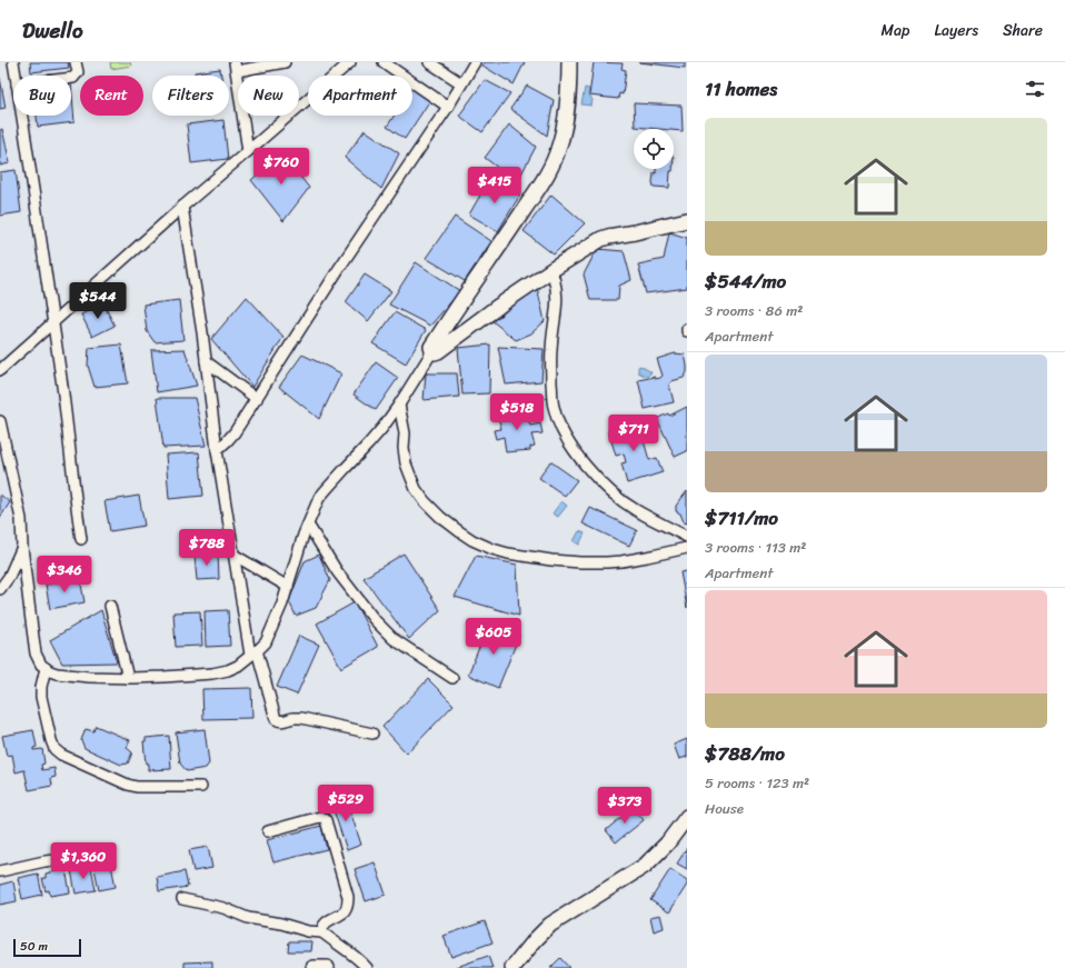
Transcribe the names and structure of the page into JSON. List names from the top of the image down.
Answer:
{
  "scale_bar": "50 m",
  "page": {
    "header": "Dwello",
    "nav": ["Map", "Layers", "Share"],
    "heading": "11 homes",
    "chip": [
      "Buy",
      "Rent",
      "Filters",
      "New",
      "Apartment"
    ],
    "list": [
      {
        "name": "$544/mo",
        "note": "3 rooms · 86 m² · Apartment"
      },
      {
        "name": "$711/mo",
        "note": "3 rooms · 113 m² · Apartment"
      },
      {
        "name": "$788/mo",
        "note": "5 rooms · 123 m² · House"
      }
    ],
    "price": [
      "$760",
      "$415",
      "$544",
      "$518",
      "$711",
      "$788",
      "$346",
      "$605",
      "$529",
      "$373",
      "$1,360"
    ],
    "scale": "50 m"
  }
}
